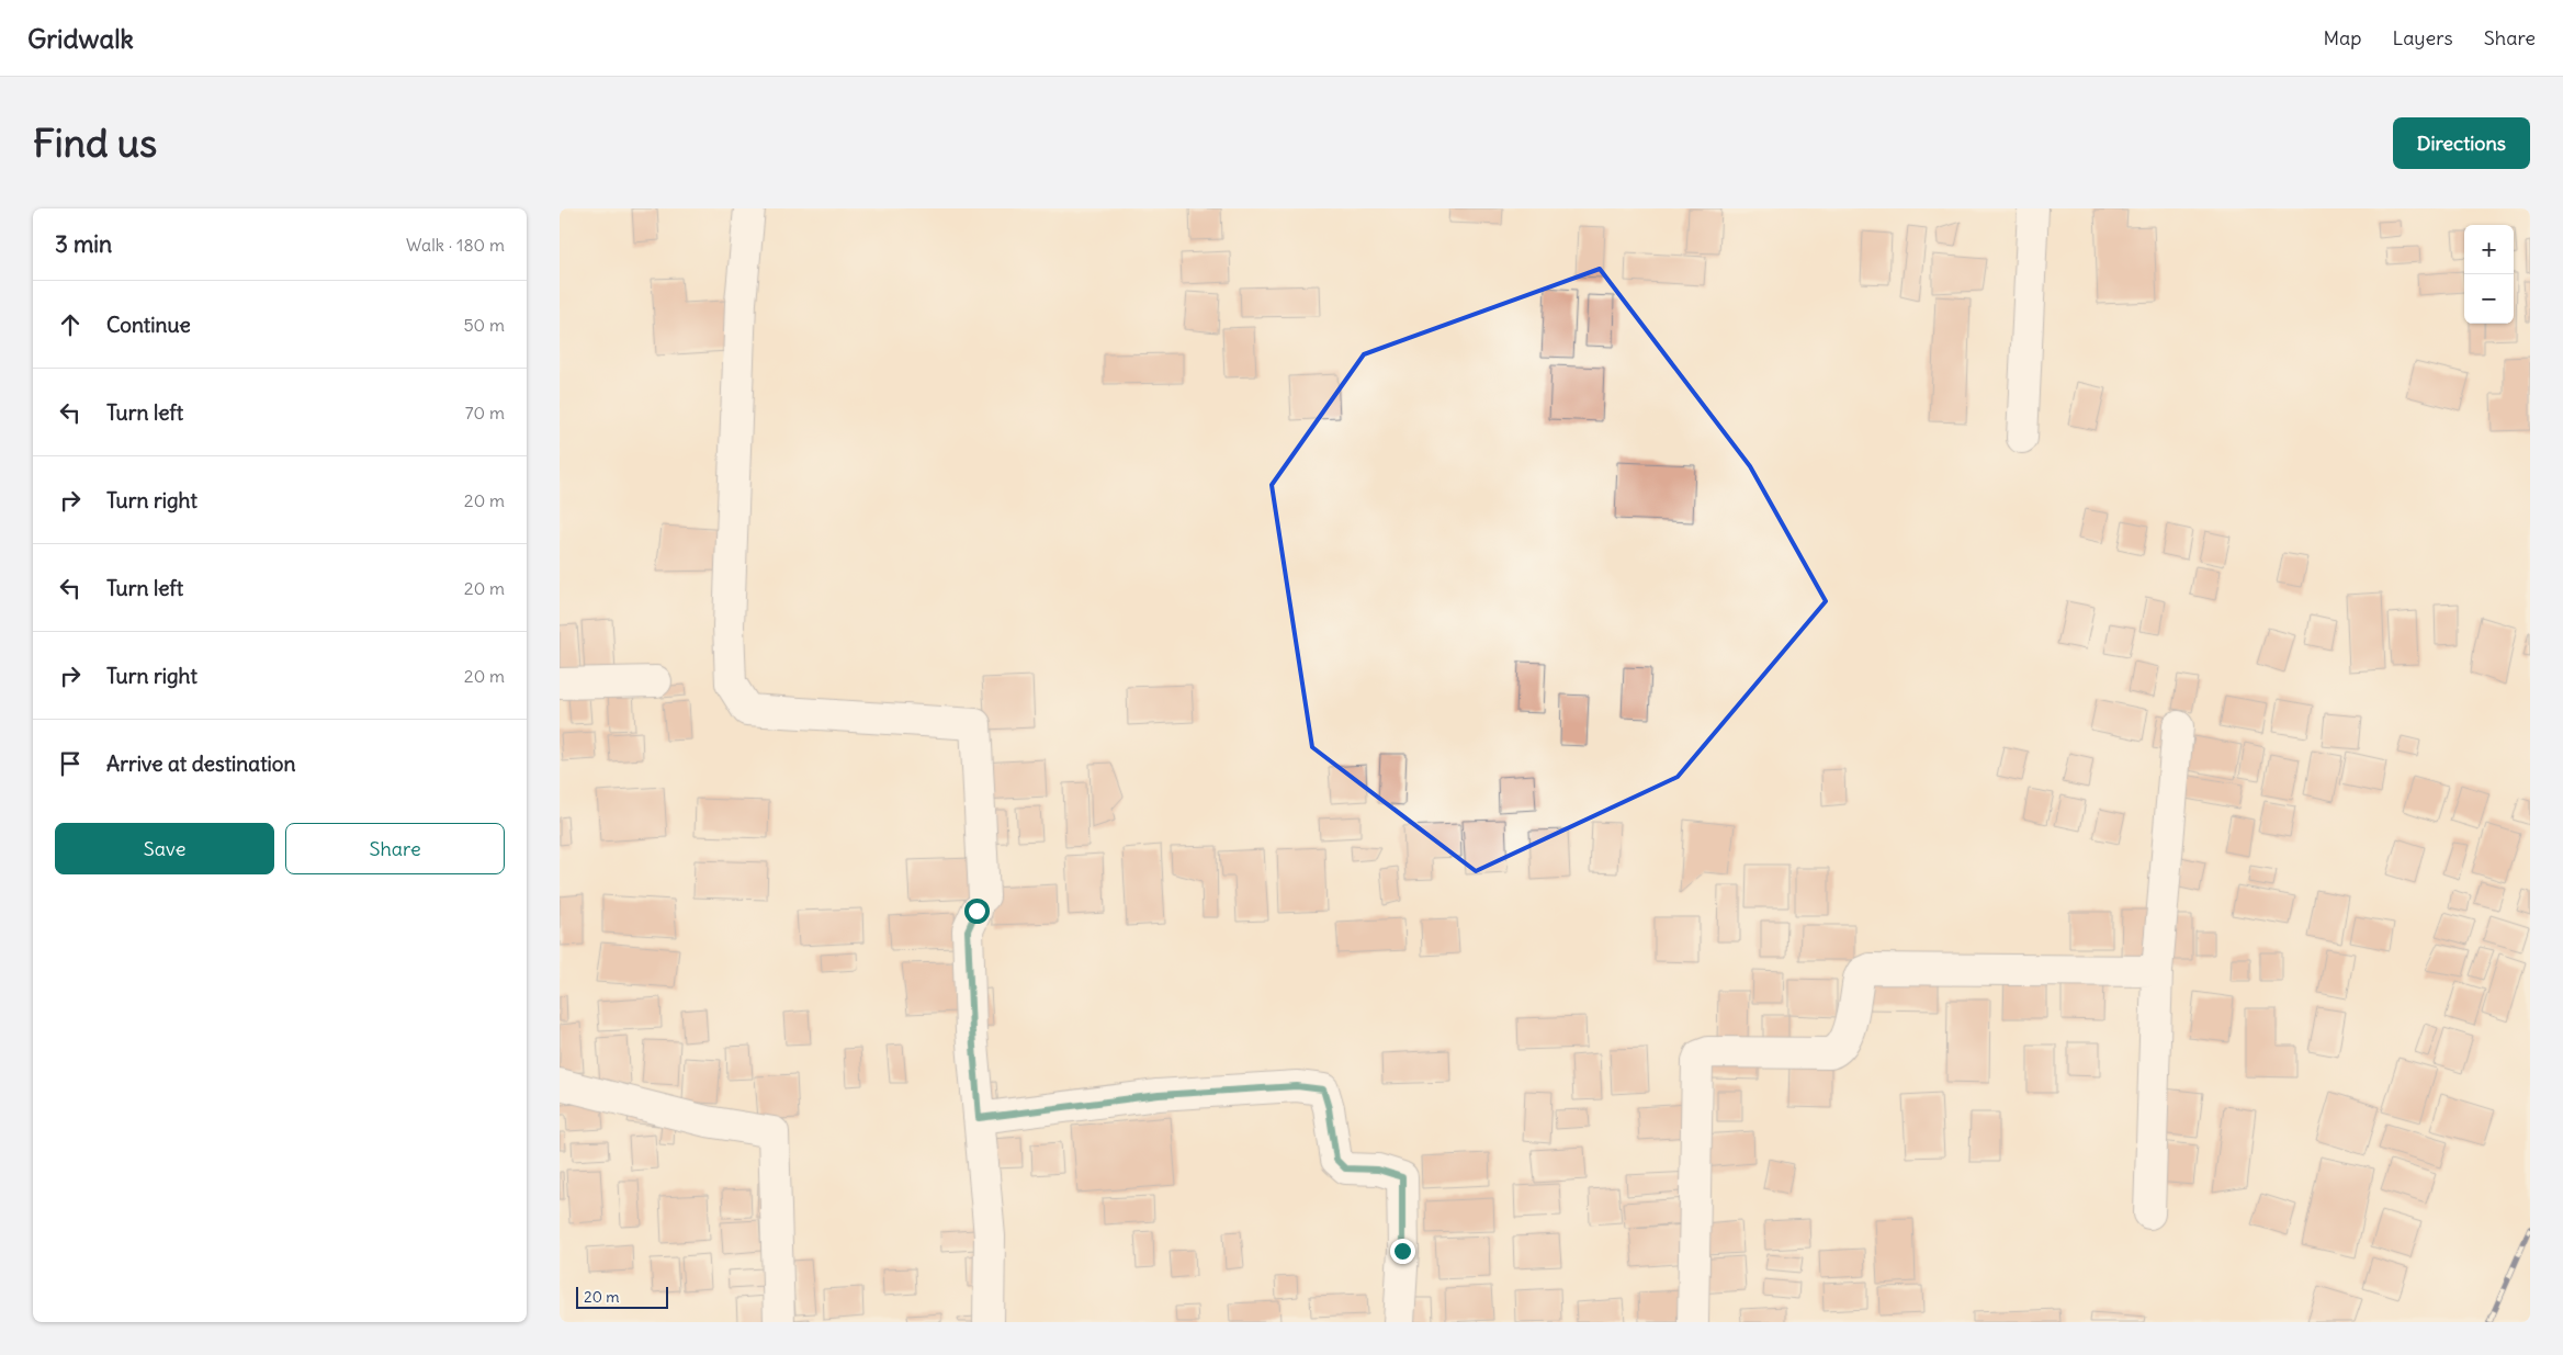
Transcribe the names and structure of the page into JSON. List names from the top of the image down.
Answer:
{
  "scale_bar": "20 m",
  "page": {
    "header": "Gridwalk",
    "nav": ["Map", "Layers", "Share"],
    "buttons": [
      "Directions",
      ["Save", "Share"]
    ],
    "title": "Find us",
    "heading": ["3 min", "Walk · 180 m"],
    "map_buttons": ["+", "−"],
    "list": [
      ["Continue", "50 m"],
      ["Turn left", "70 m"],
      ["Turn right", "20 m"],
      ["Turn left", "20 m"],
      ["Turn right", "20 m"],
      "Arrive at destination"
    ],
    "scale": "20 m"
  }
}
